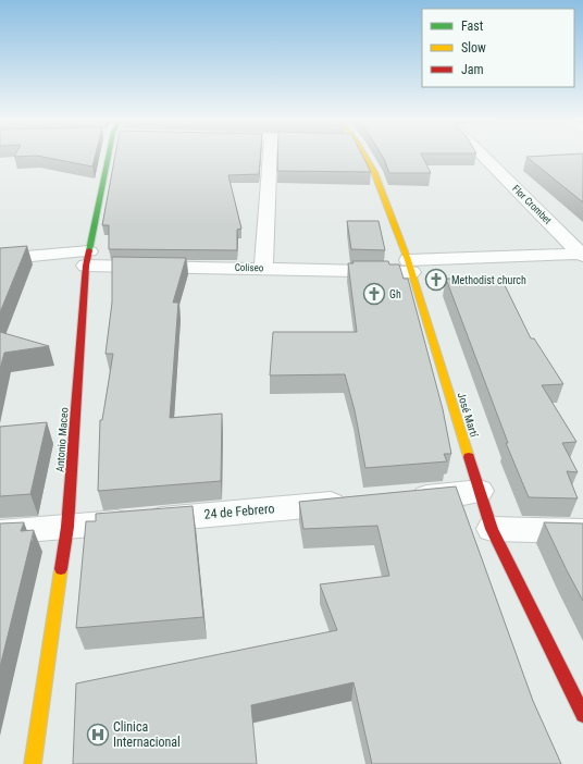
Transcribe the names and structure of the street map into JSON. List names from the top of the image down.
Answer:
{
  "streets": {
    "main road": ["José Martí", "Antonio Maceo"],
    "street": ["Flor Crombet", "Coliseo", "24 de Febrero"]
  },
  "crossings": [
    ["Flor Crombet", "Coliseo"],
    ["Coliseo", "José Martí"],
    ["Coliseo", "Antonio Maceo"],
    ["Antonio Maceo", "24 de Febrero"]
  ],
  "places": {
    "church": ["Methodist church", "Gh"],
    "hospital": ["Clinica Internacional"]
  },
  "legend": ["Fast", "Slow", "Jam"]
}
